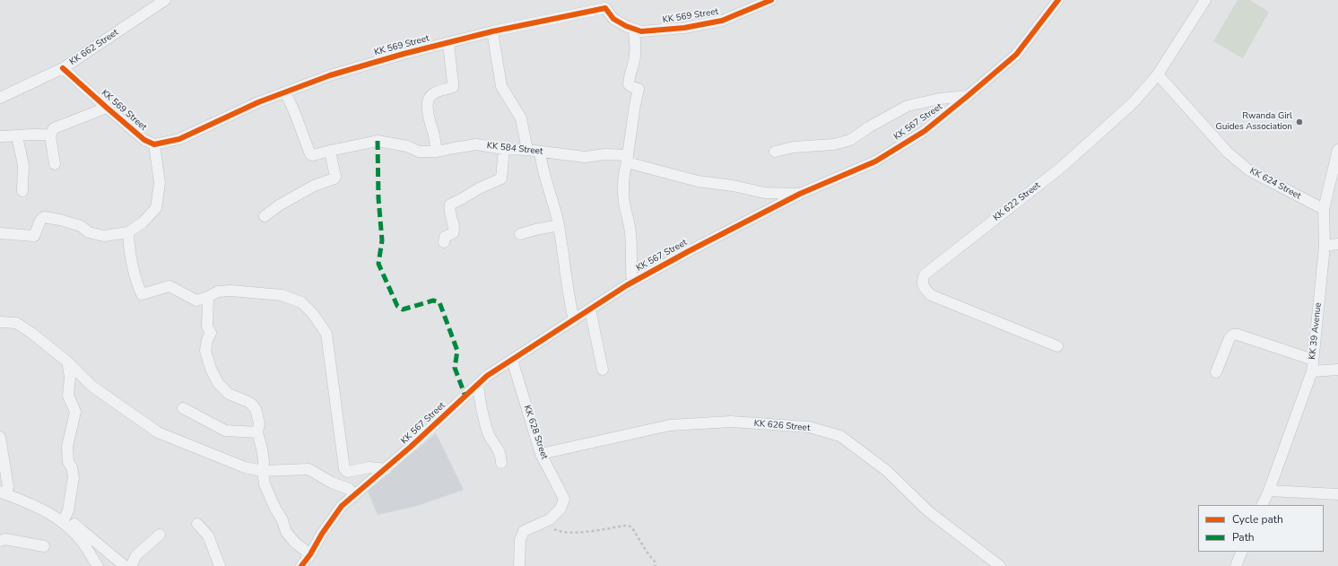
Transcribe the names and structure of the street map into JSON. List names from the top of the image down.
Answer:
{
  "streets": {
    "street": [
      "KK 569 Street",
      "KK 662 Street",
      "KK 567 Street",
      "KK 584 Street",
      "KK 624 Street",
      "KK 622 Street",
      "KK 39 Avenue",
      "KK 626 Street",
      "KK 628 Street"
    ]
  },
  "crossings": [
    ["KK 569 Street", "KK 662 Street"],
    ["KK 569 Street", "KK 584 Street"],
    ["KK 567 Street", "KK 584 Street"],
    ["KK 567 Street", "KK 628 Street"],
    ["KK 624 Street", "KK 622 Street"],
    ["KK 624 Street", "KK 39 Avenue"],
    ["KK 626 Street", "KK 628 Street"]
  ],
  "places": ["Rwanda Girl Guides Association"],
  "legend": ["Cycle path", "Path"]
}
